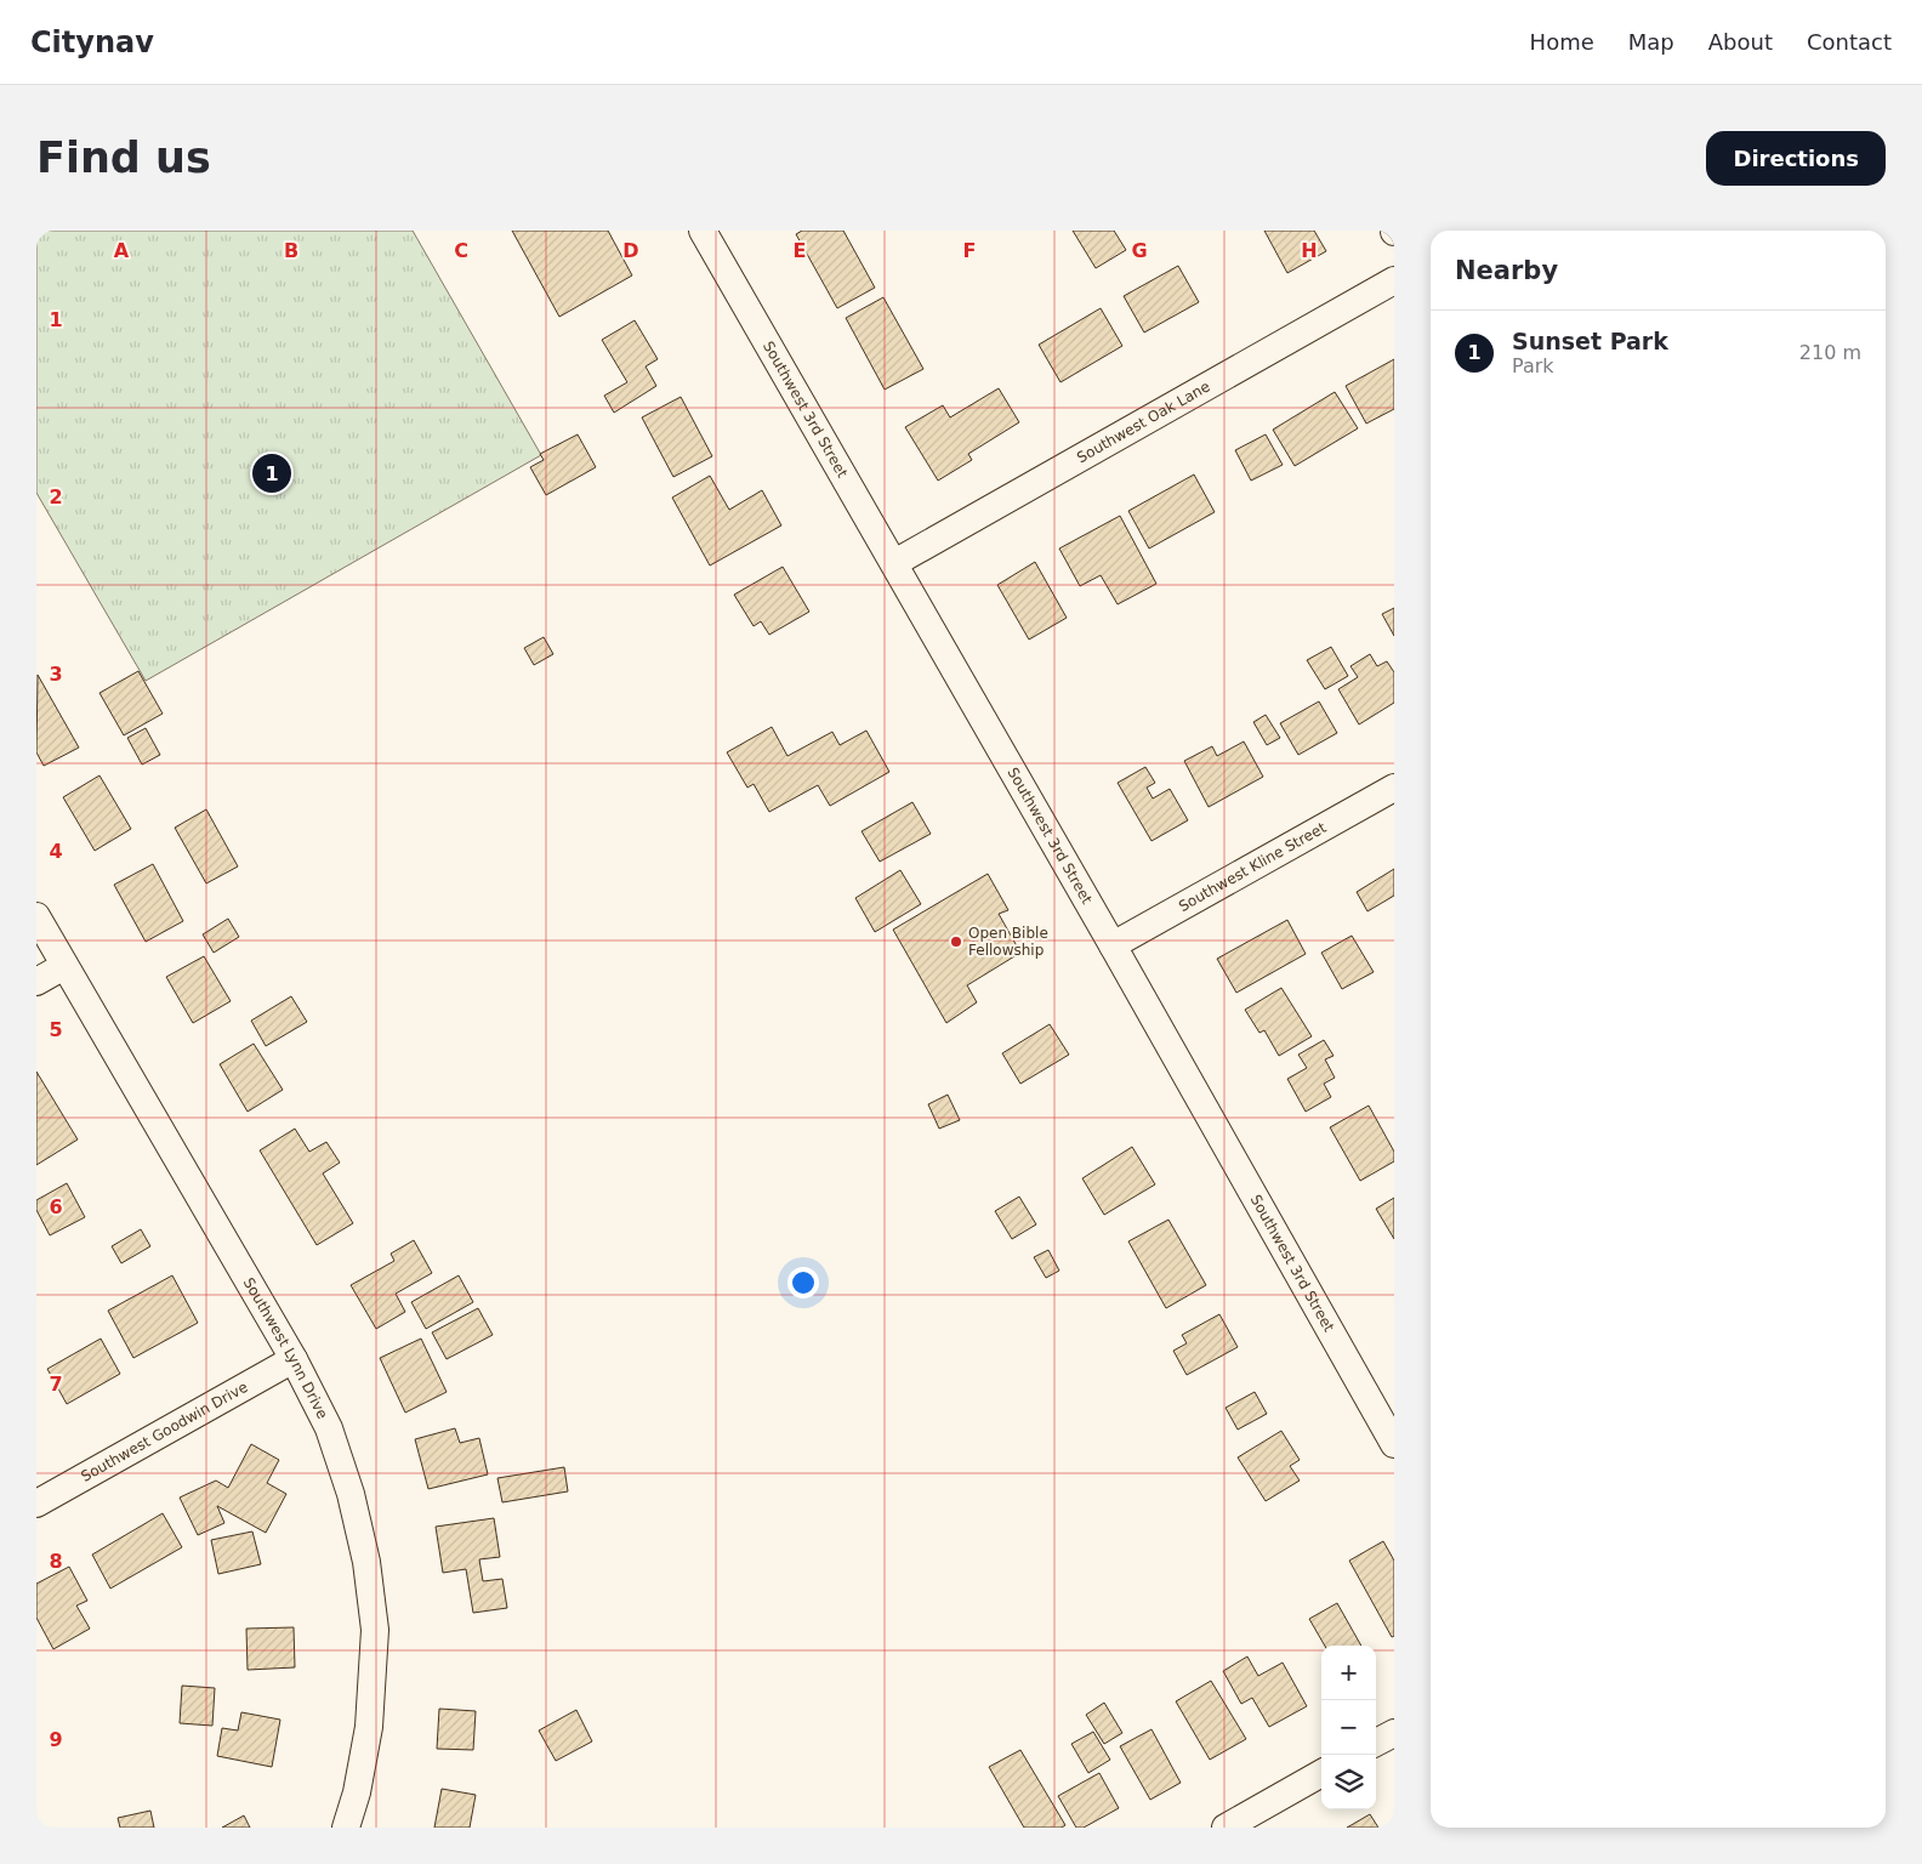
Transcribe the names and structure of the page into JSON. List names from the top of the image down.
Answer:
{
  "streets": {
    "street": [
      "Southwest 3rd Street",
      "Southwest Oak Lane",
      "Southwest Kline Street",
      "Southwest Lynn Drive",
      "Southwest Goodwin Drive"
    ]
  },
  "crossings": [
    ["Southwest 3rd Street", "Southwest Oak Lane"],
    ["Southwest 3rd Street", "Southwest Kline Street"],
    ["Southwest Lynn Drive", "Southwest Goodwin Drive"]
  ],
  "places": ["Open Bible Fellowship"],
  "page": {
    "header": "Citynav",
    "nav": [
      "Home",
      "Map",
      "About",
      "Contact"
    ],
    "buttons": "Directions",
    "title": "Find us",
    "heading": "Nearby",
    "list": [
      {
        "mark": "1",
        "name": "Sunset Park",
        "note": "Park",
        "value": "210 m"
      }
    ],
    "pins": "1",
    "map_buttons": ["+", "−"]
  },
  "grid": {
    "columns": [
      "A",
      "B",
      "C",
      "D",
      "E",
      "F",
      "G",
      "H"
    ],
    "rows": [
      "1",
      "2",
      "3",
      "4",
      "5",
      "6",
      "7",
      "8",
      "9"
    ]
  }
}
